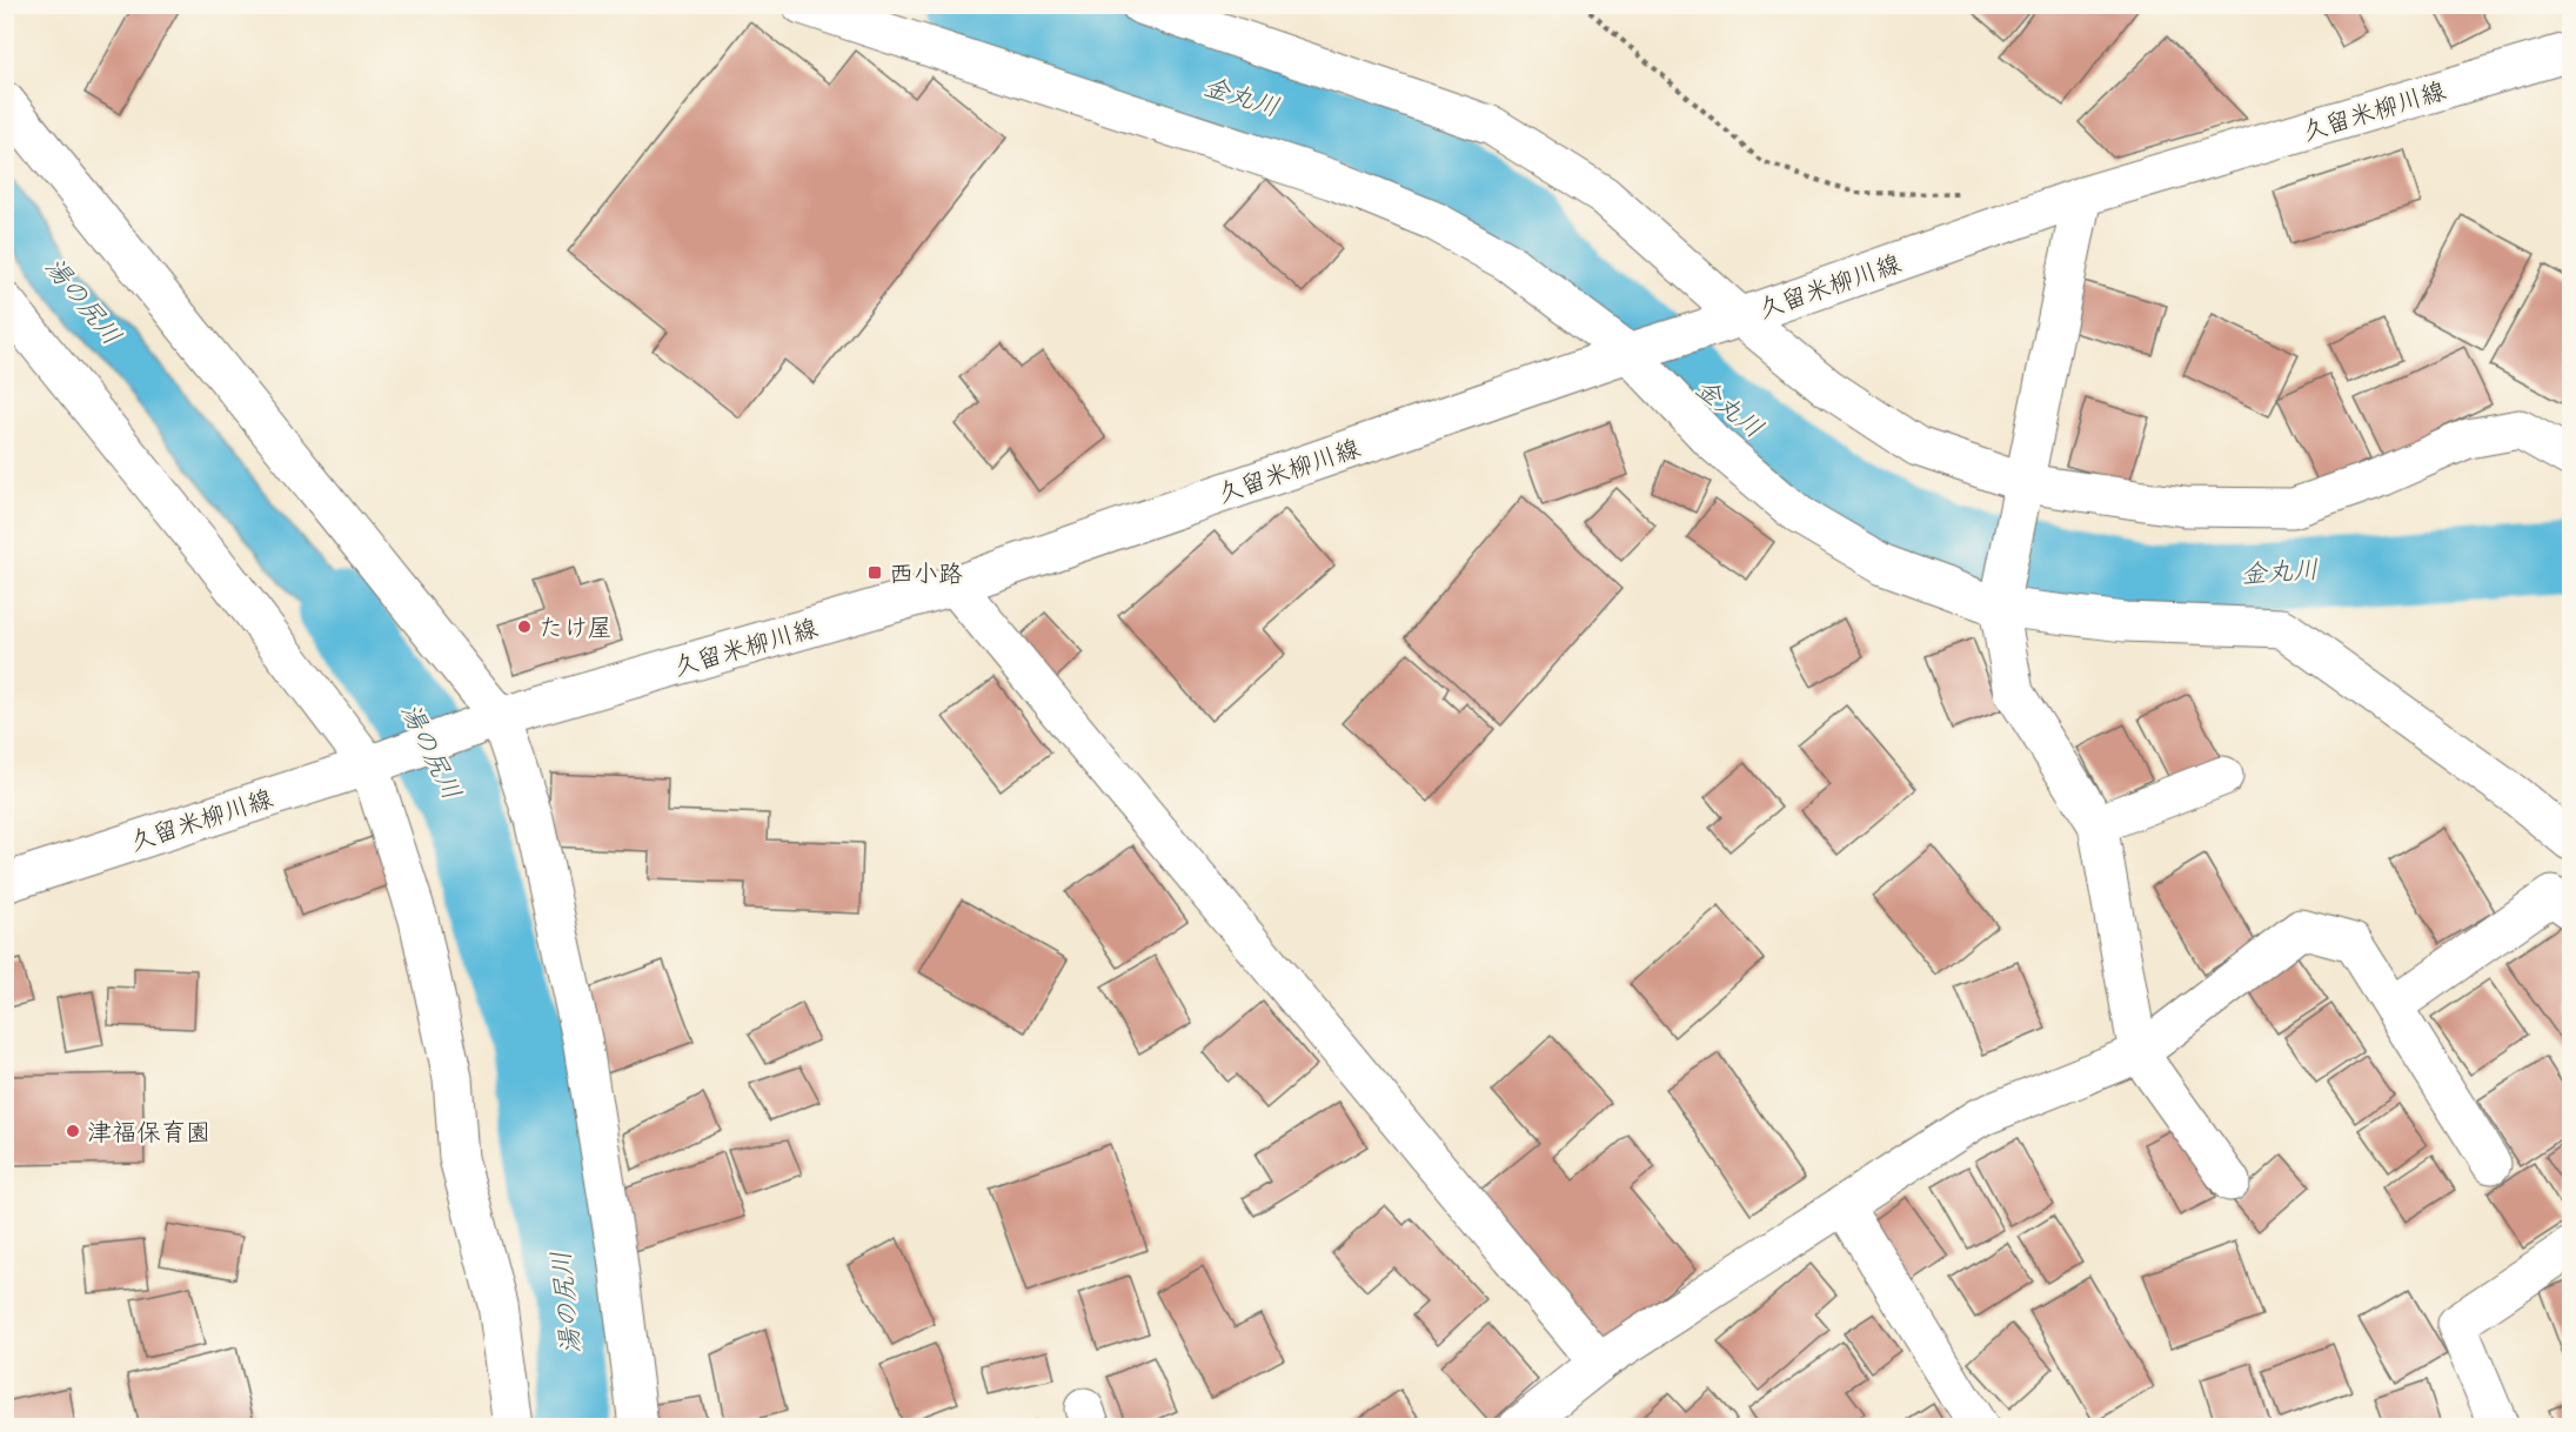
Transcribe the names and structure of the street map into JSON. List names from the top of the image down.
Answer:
{
  "streets": {
    "street": ["久留米柳川線"]
  },
  "water": ["金丸川", "湯の尻川"],
  "places": {
    "transit": ["西小路"],
    "other": ["たけ屋", "津福保育園"]
  }
}
